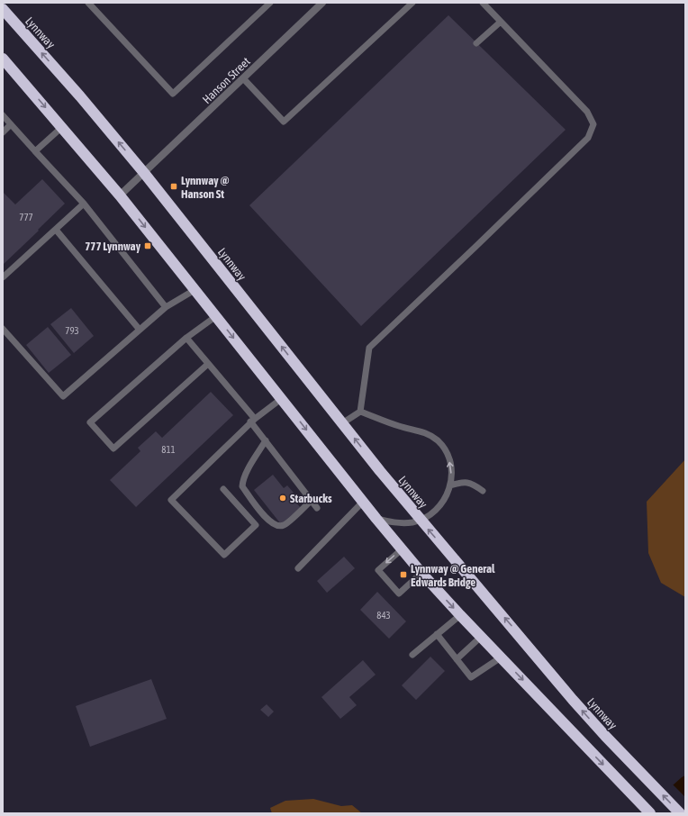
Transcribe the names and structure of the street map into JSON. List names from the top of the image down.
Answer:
{
  "streets": {
    "highway": ["Lynnway"],
    "street": ["Hanson Street"]
  },
  "crossings": [
    ["Lynnway", "Hanson Street"]
  ],
  "places": {
    "transit": ["Lynnway @ Hanson St", "777 Lynnway", "Lynnway @ General Edwards Bridge"],
    "other": ["Starbucks"]
  },
  "house_numbers": [
    "777",
    "793",
    "811",
    "843"
  ]
}
